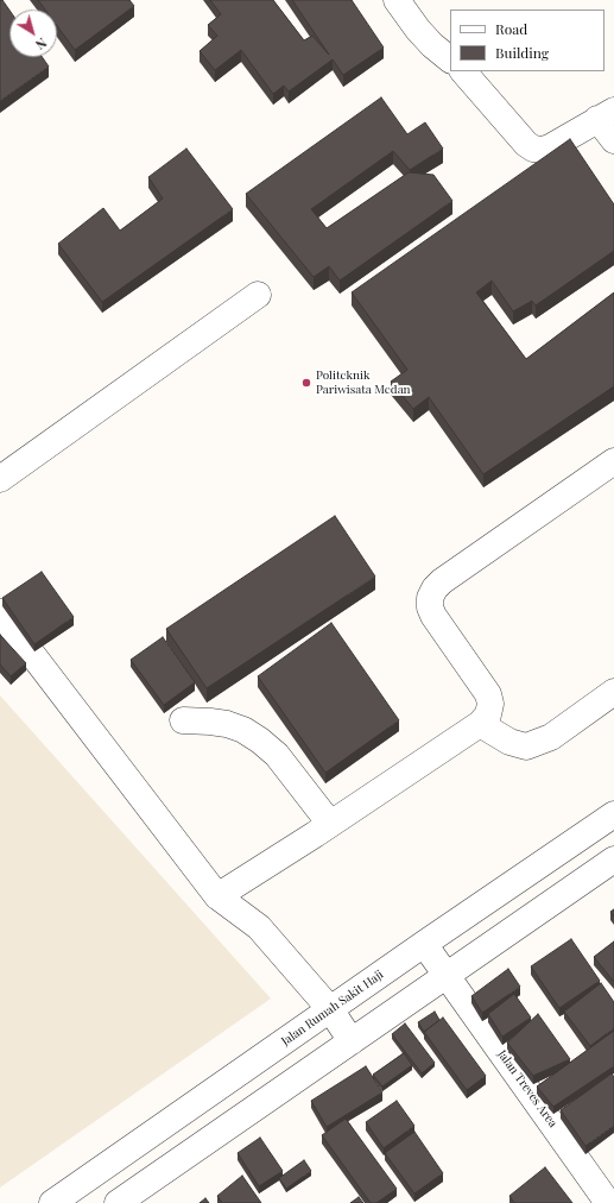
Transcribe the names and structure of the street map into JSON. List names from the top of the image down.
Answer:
{
  "streets": {
    "street": ["Jalan Rumah Sakit Haji", "Jalan Treves Area"]
  },
  "crossings": [
    ["Jalan Rumah Sakit Haji", "Jalan Treves Area"]
  ],
  "places": ["Politeknik Pariwisata Medan"],
  "legend": ["Road", "Building"],
  "north": "bottom right"
}
